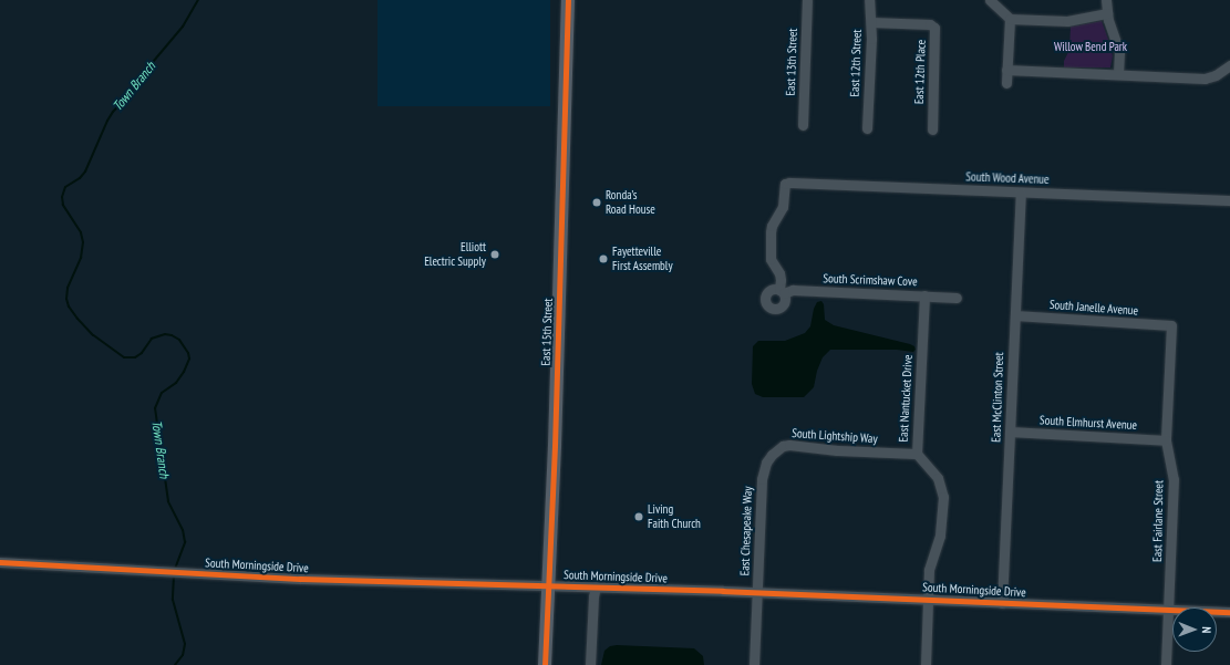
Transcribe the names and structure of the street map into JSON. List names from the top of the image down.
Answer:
{
  "streets": {
    "main road": ["East 15th Street"],
    "street": [
      "East 13th Street",
      "East 12th Street",
      "East 12th Place",
      "South Wood Avenue",
      "South Scrimshaw Cove",
      "South Janelle Avenue",
      "East McClinton Street",
      "East Nantucket Drive",
      "South Elmhurst Avenue",
      "South Lightship Way",
      "East Fairlane Street",
      "East Chesapeake Way",
      "South Morningside Drive"
    ]
  },
  "crossings": [
    ["East 12th Street", "East 12th Place"],
    ["South Wood Avenue", "South Scrimshaw Cove"],
    ["South Wood Avenue", "East McClinton Street"],
    ["South Scrimshaw Cove", "East Nantucket Drive"],
    ["South Janelle Avenue", "East McClinton Street"],
    ["South Janelle Avenue", "East Fairlane Street"],
    ["East 15th Street", "South Morningside Drive"],
    ["East McClinton Street", "South Elmhurst Avenue"],
    ["East McClinton Street", "South Morningside Drive"],
    ["East Nantucket Drive", "South Lightship Way"],
    ["East Nantucket Drive", "South Morningside Drive"],
    ["South Elmhurst Avenue", "East Fairlane Street"],
    ["South Lightship Way", "East Chesapeake Way"],
    ["East Fairlane Street", "South Morningside Drive"],
    ["East Chesapeake Way", "South Morningside Drive"]
  ],
  "water": ["Town Branch"],
  "parks": ["Willow Bend Park"],
  "places": [
    "Ronda’s Road House",
    "Elliott Electric Supply",
    "Fayetteville First Assembly",
    "Living Faith Church"
  ],
  "north": "right"
}
